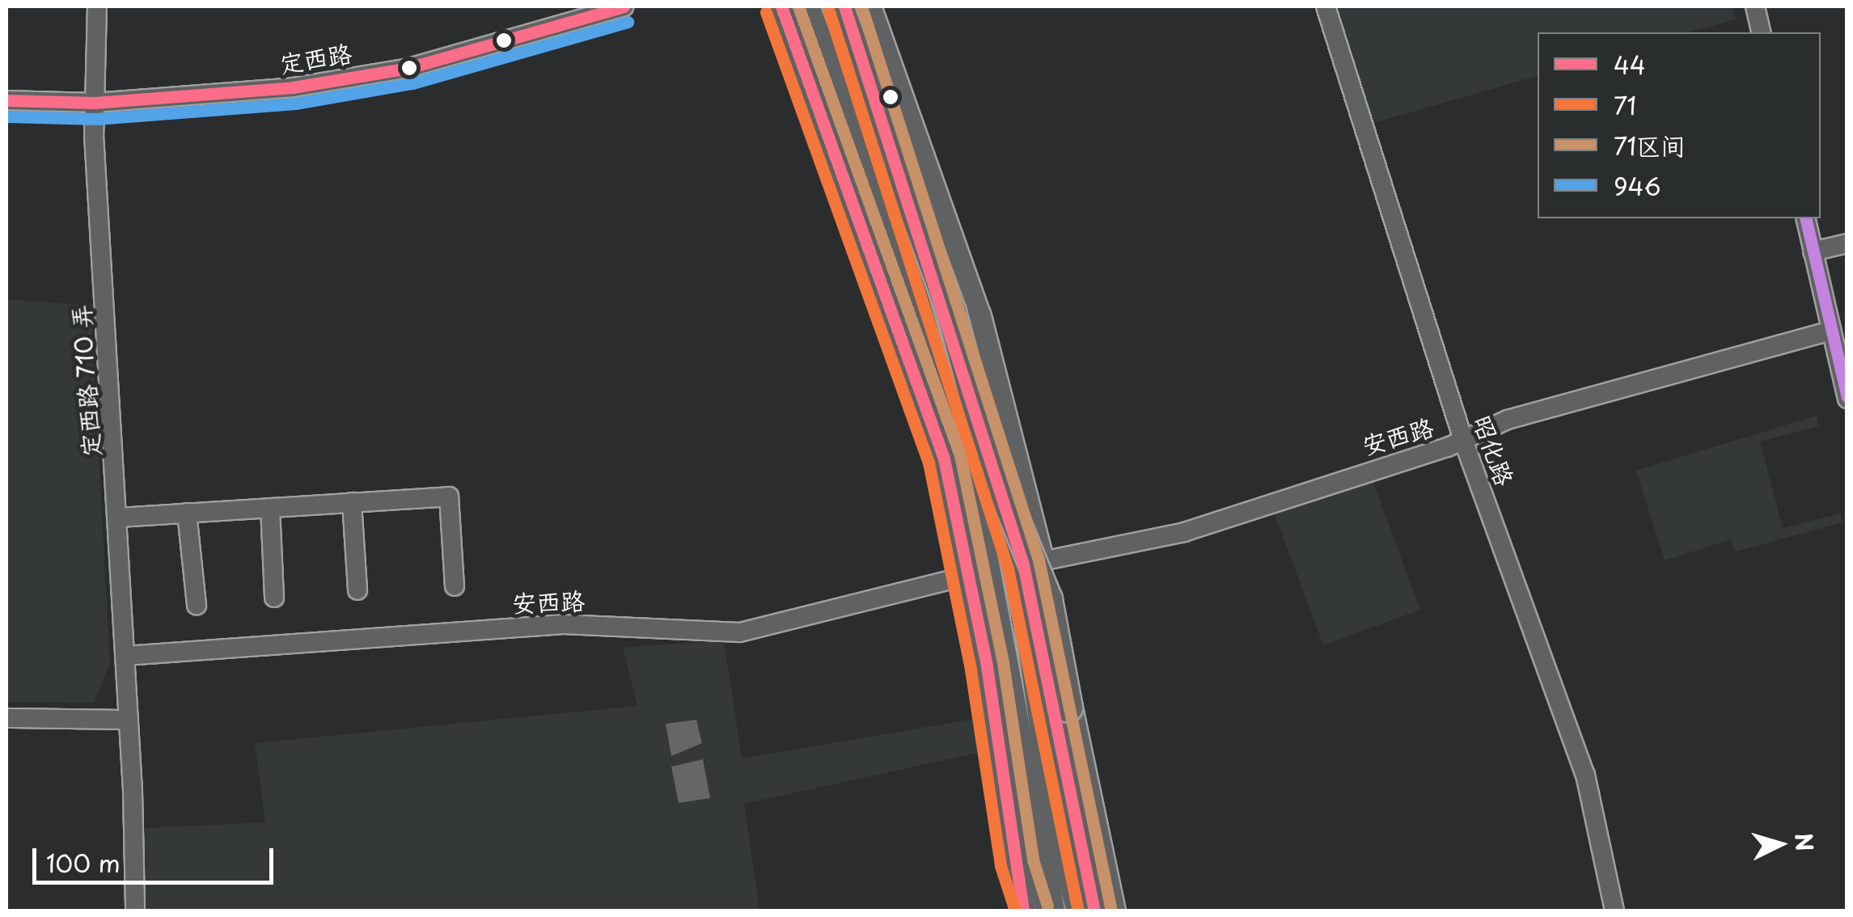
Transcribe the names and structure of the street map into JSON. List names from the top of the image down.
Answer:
{
  "streets": {
    "street": [
      "定西路",
      "定西路 710 弄",
      "安西路",
      "昭化路"
    ]
  },
  "crossings": [
    ["定西路", "定西路 710 弄"],
    ["定西路 710 弄", "安西路"],
    ["安西路", "昭化路"]
  ],
  "lines": [
    "transit line 44",
    "transit line 71区间",
    "transit line 71",
    "transit line 946"
  ],
  "legend": [
    "44",
    "71",
    "71区间",
    "946"
  ],
  "scale_bar": "100 m",
  "north": "right"
}
